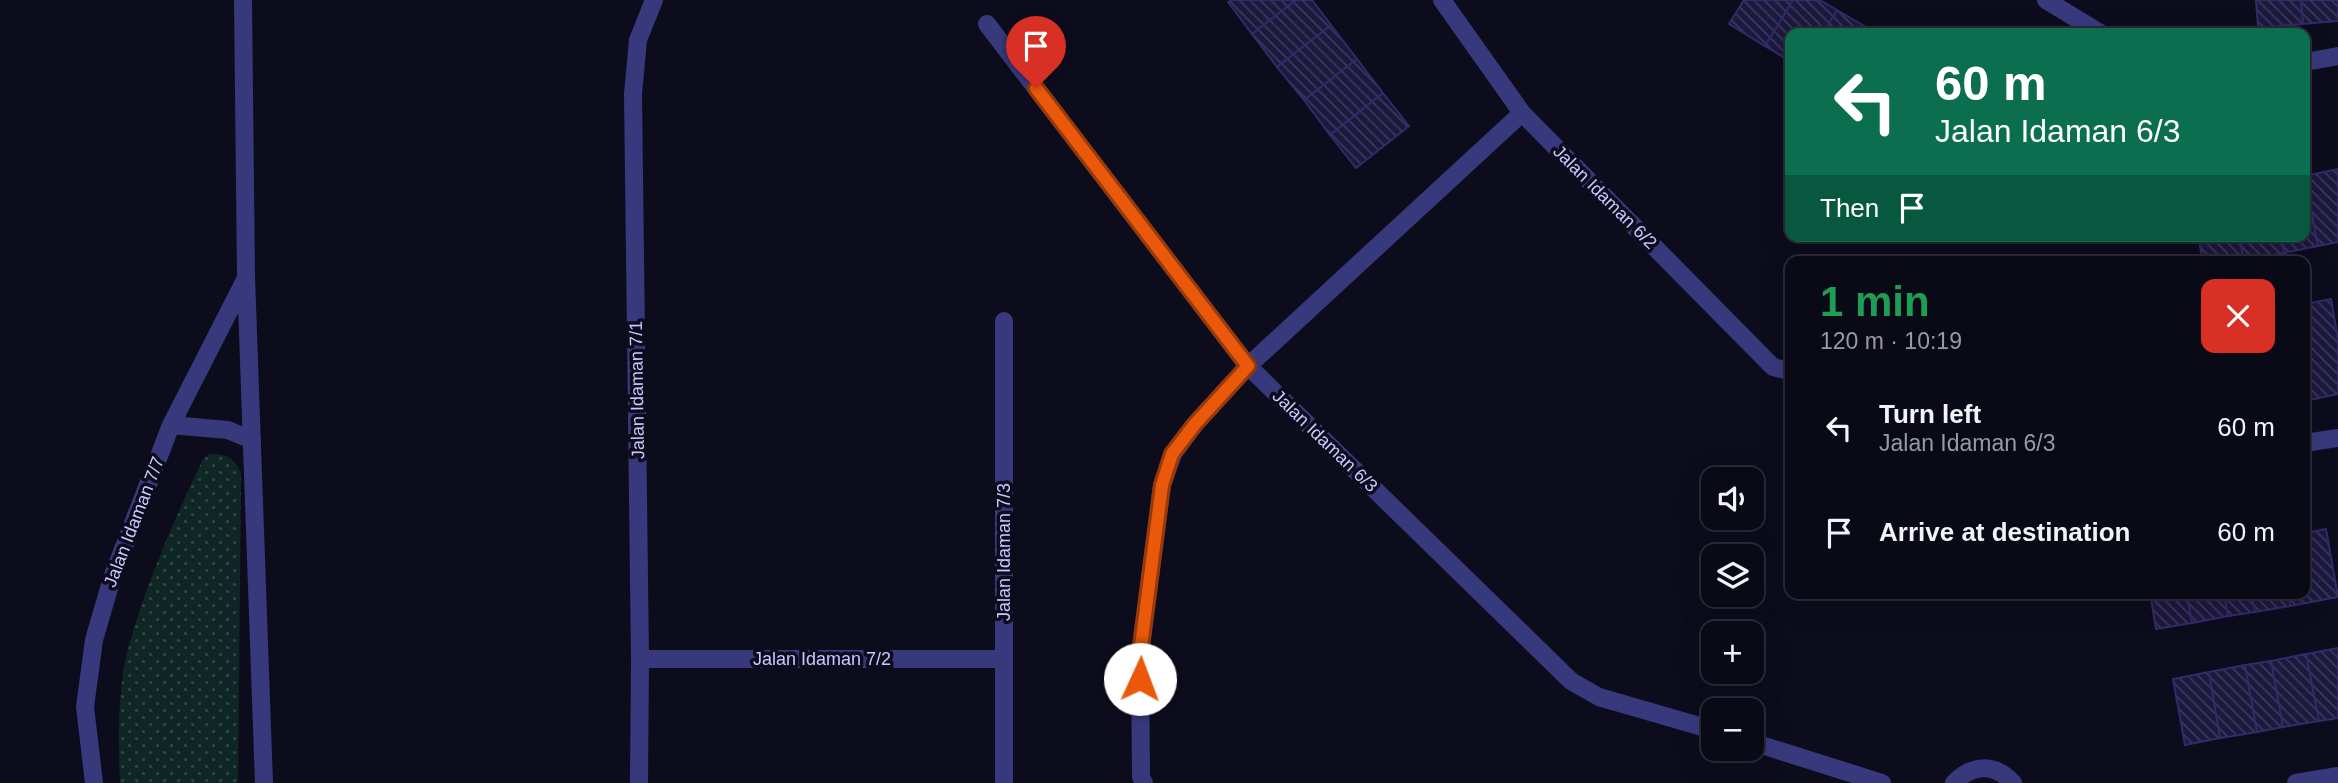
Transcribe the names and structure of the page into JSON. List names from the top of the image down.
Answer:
{
  "streets": {
    "street": [
      "Jalan Idaman 6/2",
      "Jalan Idaman 7/1",
      "Jalan Idaman 6/3",
      "Jalan Idaman 7/7",
      "Jalan Idaman 7/3",
      "Jalan Idaman 7/2"
    ]
  },
  "crossings": [
    ["Jalan Idaman 7/1", "Jalan Idaman 7/2"],
    ["Jalan Idaman 7/3", "Jalan Idaman 7/2"]
  ],
  "page": {
    "turn": ["60 m", "Jalan Idaman 6/3"],
    "then": "Then",
    "heading": ["1 min", "120 m · 10:19"],
    "list": [
      {
        "name": "Turn left",
        "note": "Jalan Idaman 6/3",
        "value": "60 m"
      },
      {
        "name": "Arrive at destination",
        "value": "60 m"
      }
    ],
    "map_buttons": ["+", "−"]
  }
}
